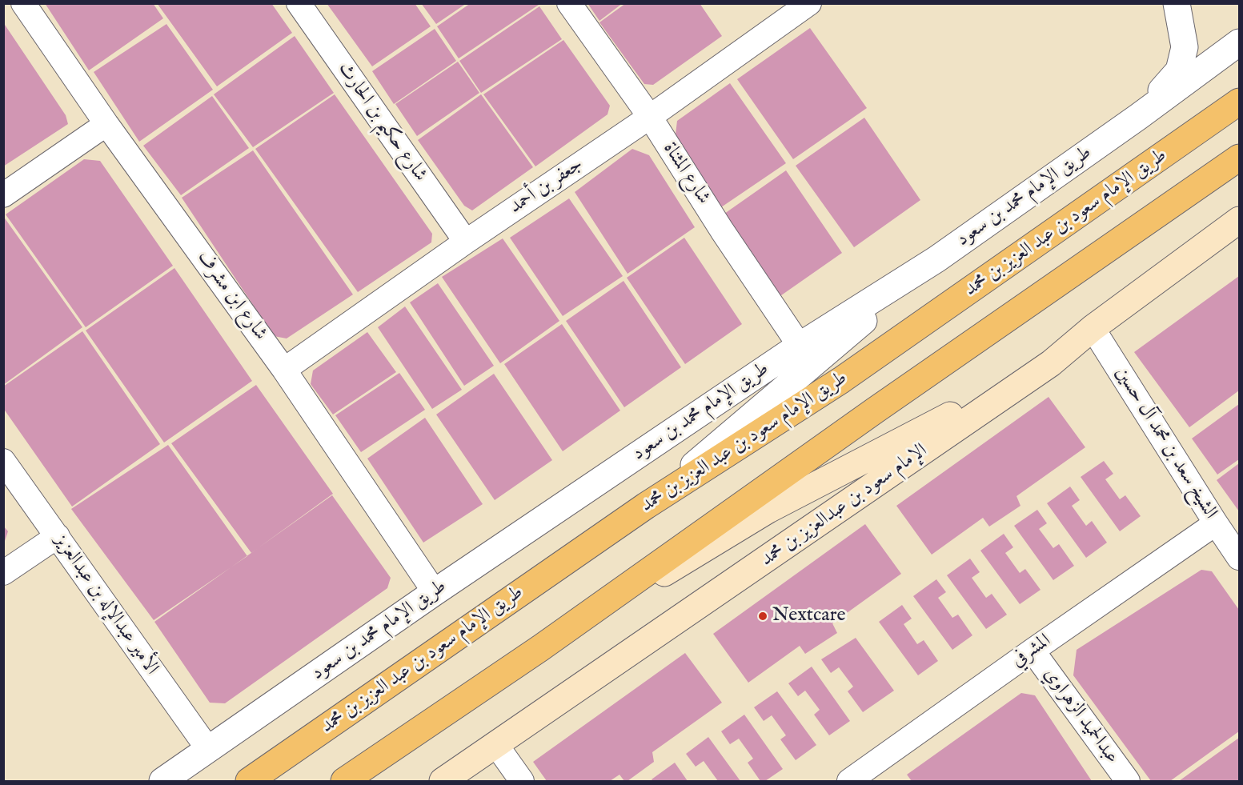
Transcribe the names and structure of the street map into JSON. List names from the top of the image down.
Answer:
{
  "streets": {
    "main road": ["طريق الإمام سعود بن عبد العزيز بن محمد", "الإمام سعود بن عبدالعزيز بن محمد"],
    "street": [
      "شارع حكيم بن الحارث",
      "شارع المثناة",
      "جعفر بن أحمد",
      "طريق الإمام محمد بن سعود",
      "شارع ابن مشرف",
      "الشيخ سعد بن محمد آل حسين",
      "الأمير عبدالإله بن عبدالعزيز",
      "المشرفي",
      "عبدالحميد الزهراوي"
    ]
  },
  "crossings": [
    ["شارع حكيم بن الحارث", "جعفر بن أحمد"],
    ["شارع المثناة", "جعفر بن أحمد"],
    ["شارع المثناة", "طريق الإمام محمد بن سعود"],
    ["جعفر بن أحمد", "شارع ابن مشرف"],
    ["طريق الإمام محمد بن سعود", "شارع ابن مشرف"],
    ["طريق الإمام محمد بن سعود", "الأمير عبدالإله بن عبدالعزيز"],
    ["الشيخ سعد بن محمد آل حسين", "الإمام سعود بن عبدالعزيز بن محمد"],
    ["الشيخ سعد بن محمد آل حسين", "المشرفي"],
    ["المشرفي", "عبدالحميد الزهراوي"]
  ],
  "places": ["Nextcare"]
}
